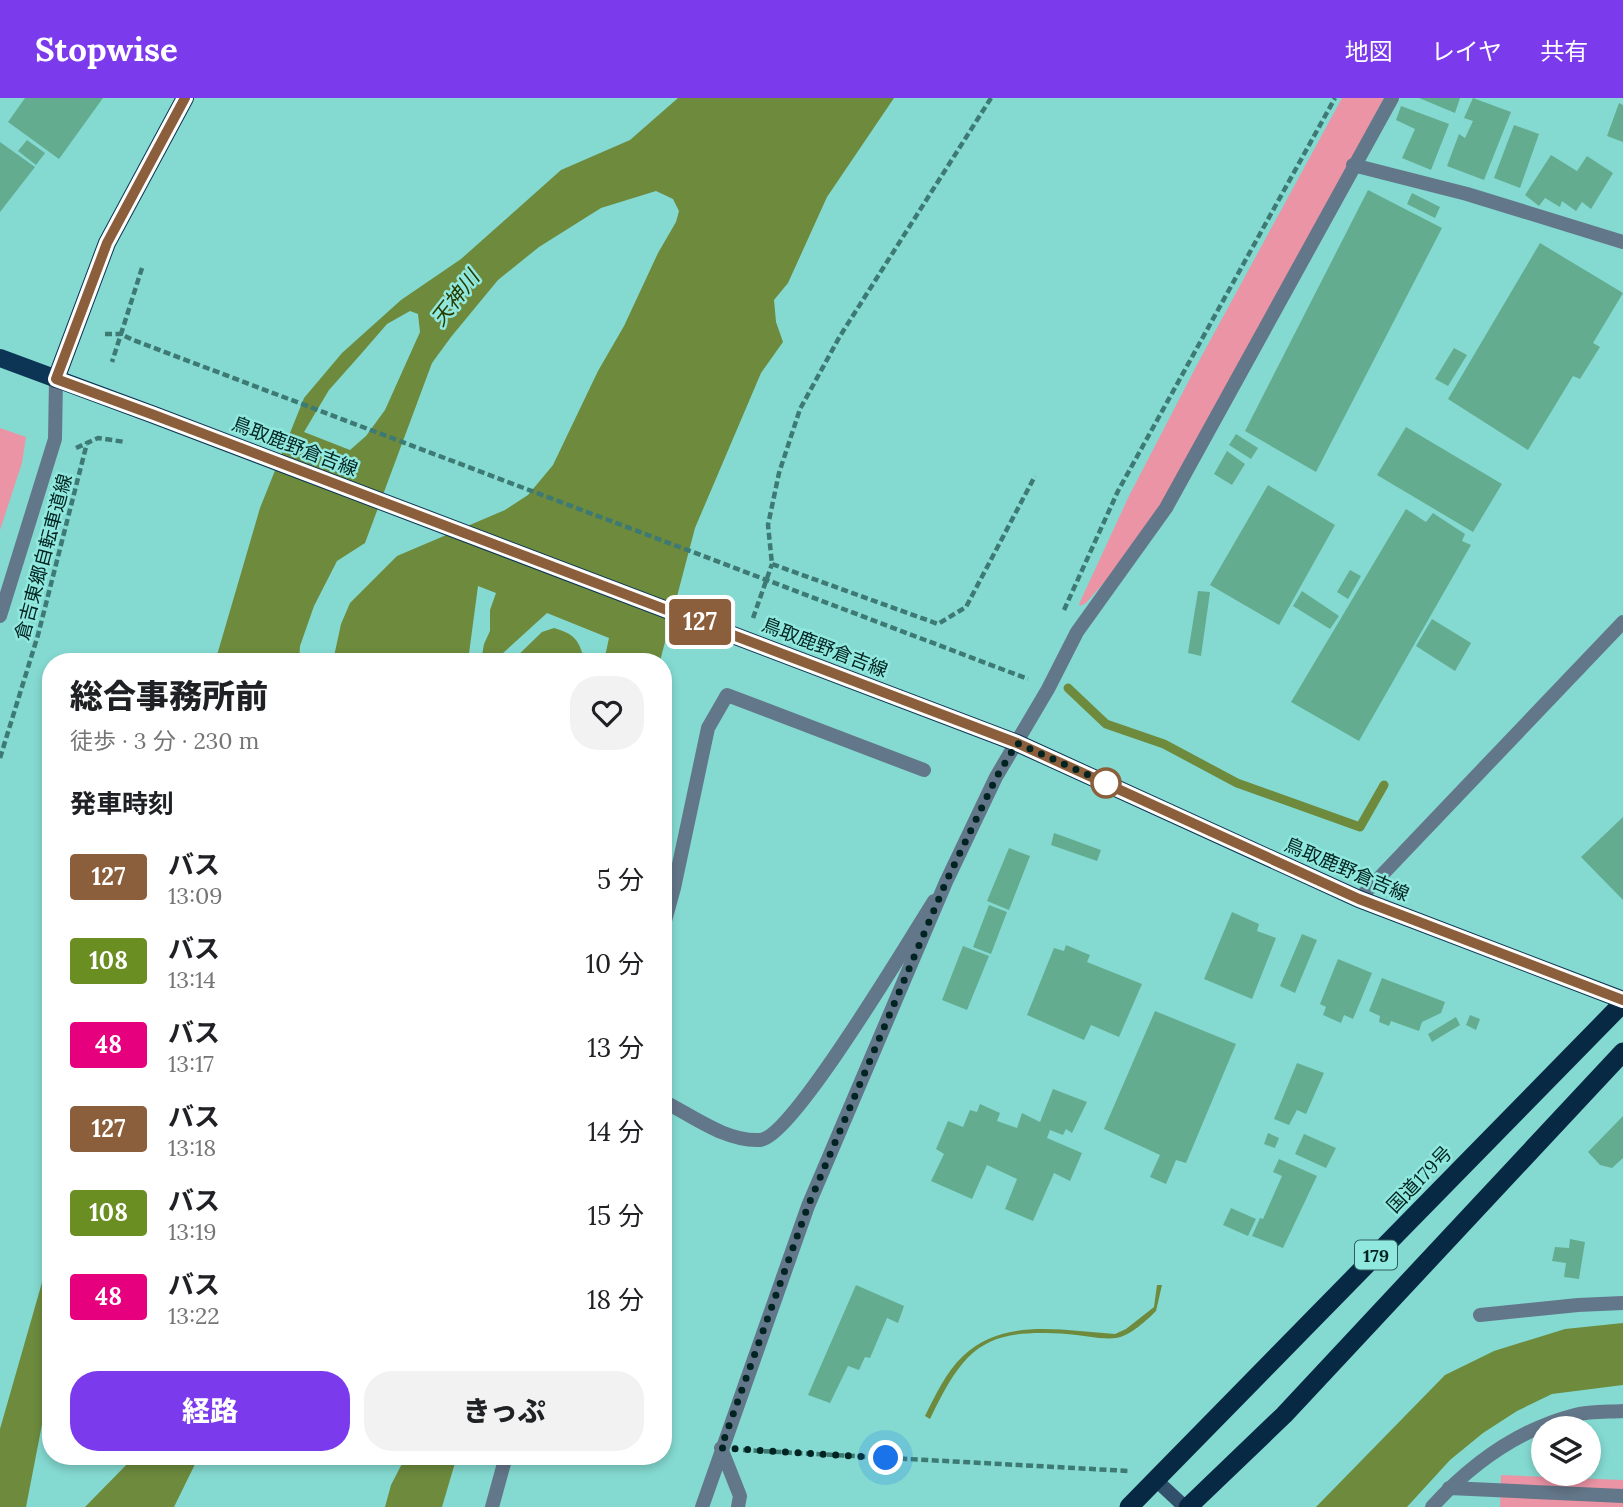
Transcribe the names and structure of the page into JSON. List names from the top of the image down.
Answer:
{
  "streets": {
    "highway": ["国道179号", "179"],
    "main road": ["鳥取鹿野倉吉線"],
    "path": ["倉吉東郷自転車道線"]
  },
  "crossings": [
    ["鳥取鹿野倉吉線", "国道179号"]
  ],
  "water": ["天神川"],
  "lines": ["bus line 127"],
  "page": {
    "header": "Stopwise",
    "nav": ["地図", "レイヤ", "共有"],
    "on_map": "127",
    "heading": [
      ["総合事務所前", "徒歩 · 3 分 · 230 m"],
      "発車時刻"
    ],
    "list": [
      {
        "mark": "127",
        "name": "バス",
        "note": "13:09",
        "value": "5 分"
      },
      {
        "mark": "108",
        "name": "バス",
        "note": "13:14",
        "value": "10 分"
      },
      {
        "mark": "48",
        "name": "バス",
        "note": "13:17",
        "value": "13 分"
      },
      {
        "mark": "127",
        "name": "バス",
        "note": "13:18",
        "value": "14 分"
      },
      {
        "mark": "108",
        "name": "バス",
        "note": "13:19",
        "value": "15 分"
      },
      {
        "mark": "48",
        "name": "バス",
        "note": "13:22",
        "value": "18 分"
      }
    ],
    "buttons": ["経路", "きっぷ"]
  }
}
